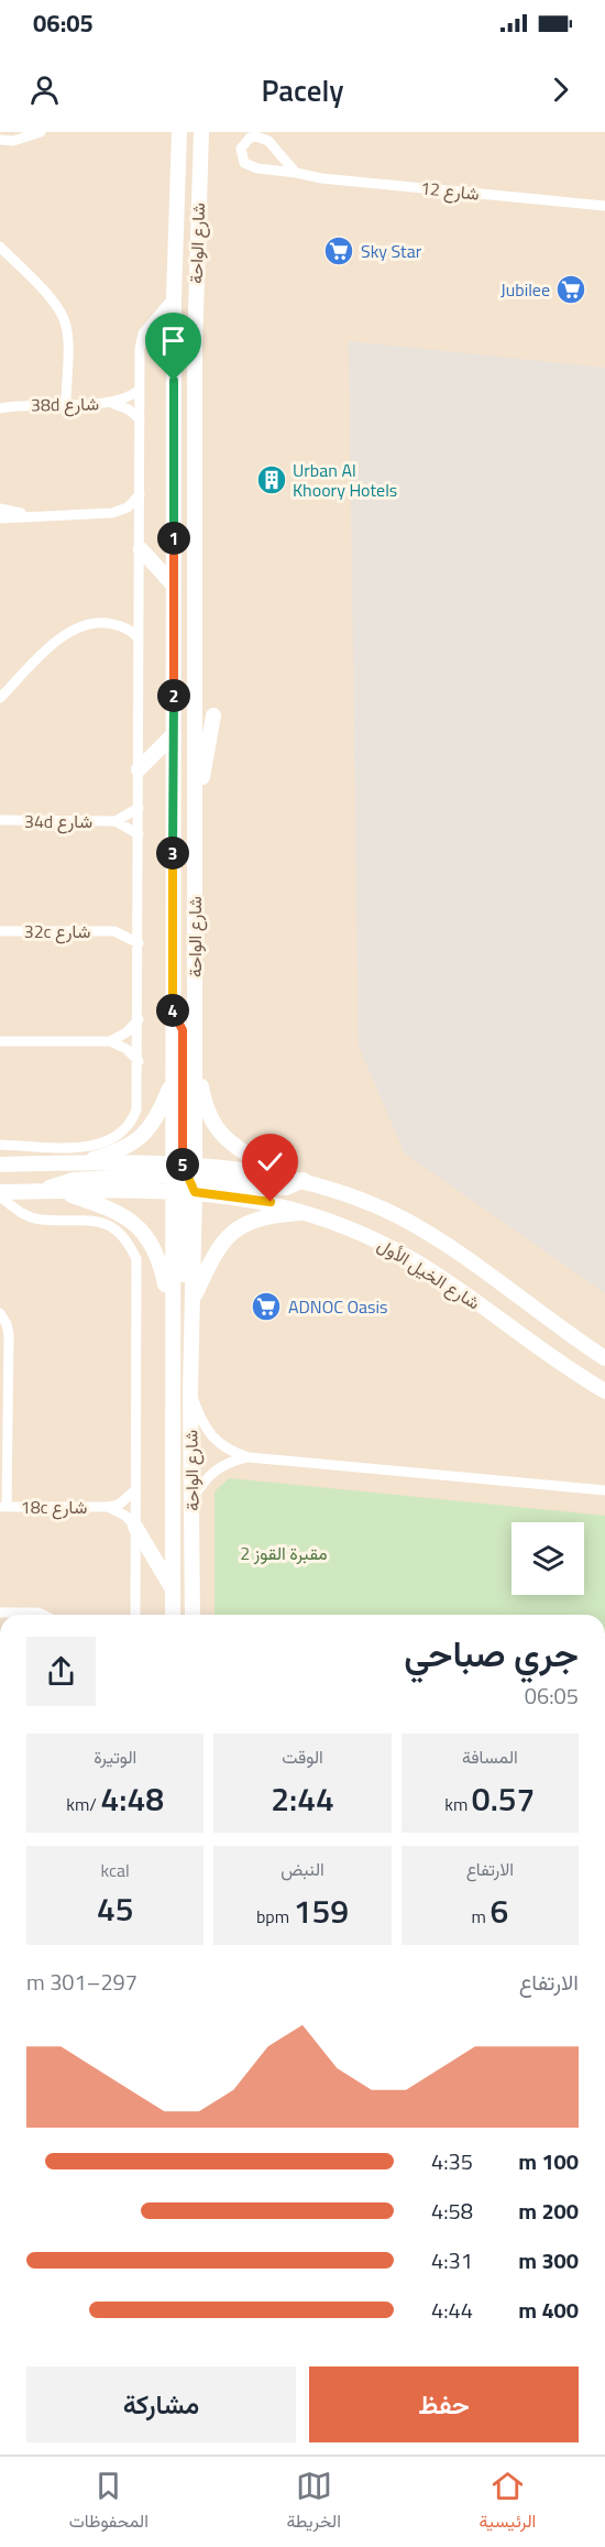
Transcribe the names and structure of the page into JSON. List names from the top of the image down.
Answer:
{
  "streets": {
    "street": [
      "شارع 12",
      "شارع الواحة",
      "38d شارع",
      "34d شارع",
      "32c شارع",
      "شارع الخيل الأول",
      "18c شارع"
    ]
  },
  "crossings": [
    ["شارع الواحة", "شارع الخيل الأول"]
  ],
  "parks": ["مقبرة القوز 2"],
  "places": {
    "supermarket": ["Sky Star", "Jubilee", "ADNOC Oasis"],
    "building": ["Urban Al Khoory Hotels"]
  },
  "page": {
    "status": "06:05",
    "header": "Pacely",
    "pins": [
      "1",
      "2",
      "3",
      "4",
      "5"
    ],
    "heading": ["جري صباحي", "06:05"],
    "stats": [
      ["المسافة", "0.57 km"],
      ["الوقت", "2:44"],
      ["الوتيرة", "4:48 /km"],
      ["الارتفاع", "6 m"],
      ["النبض", "159 bpm"],
      ["kcal", "45"]
    ],
    "chart": ["الارتفاع", "297–301 m"],
    "list": [
      {
        "name": "100 m",
        "note": "4:35"
      },
      {
        "name": "200 m",
        "note": "4:58"
      },
      {
        "name": "300 m",
        "note": "4:31"
      },
      {
        "name": "400 m",
        "note": "4:44"
      }
    ],
    "buttons": ["حفظ", "مشاركة"],
    "tabs": ["الرئيسية", "الخريطة", "المحفوظات"]
  }
}
